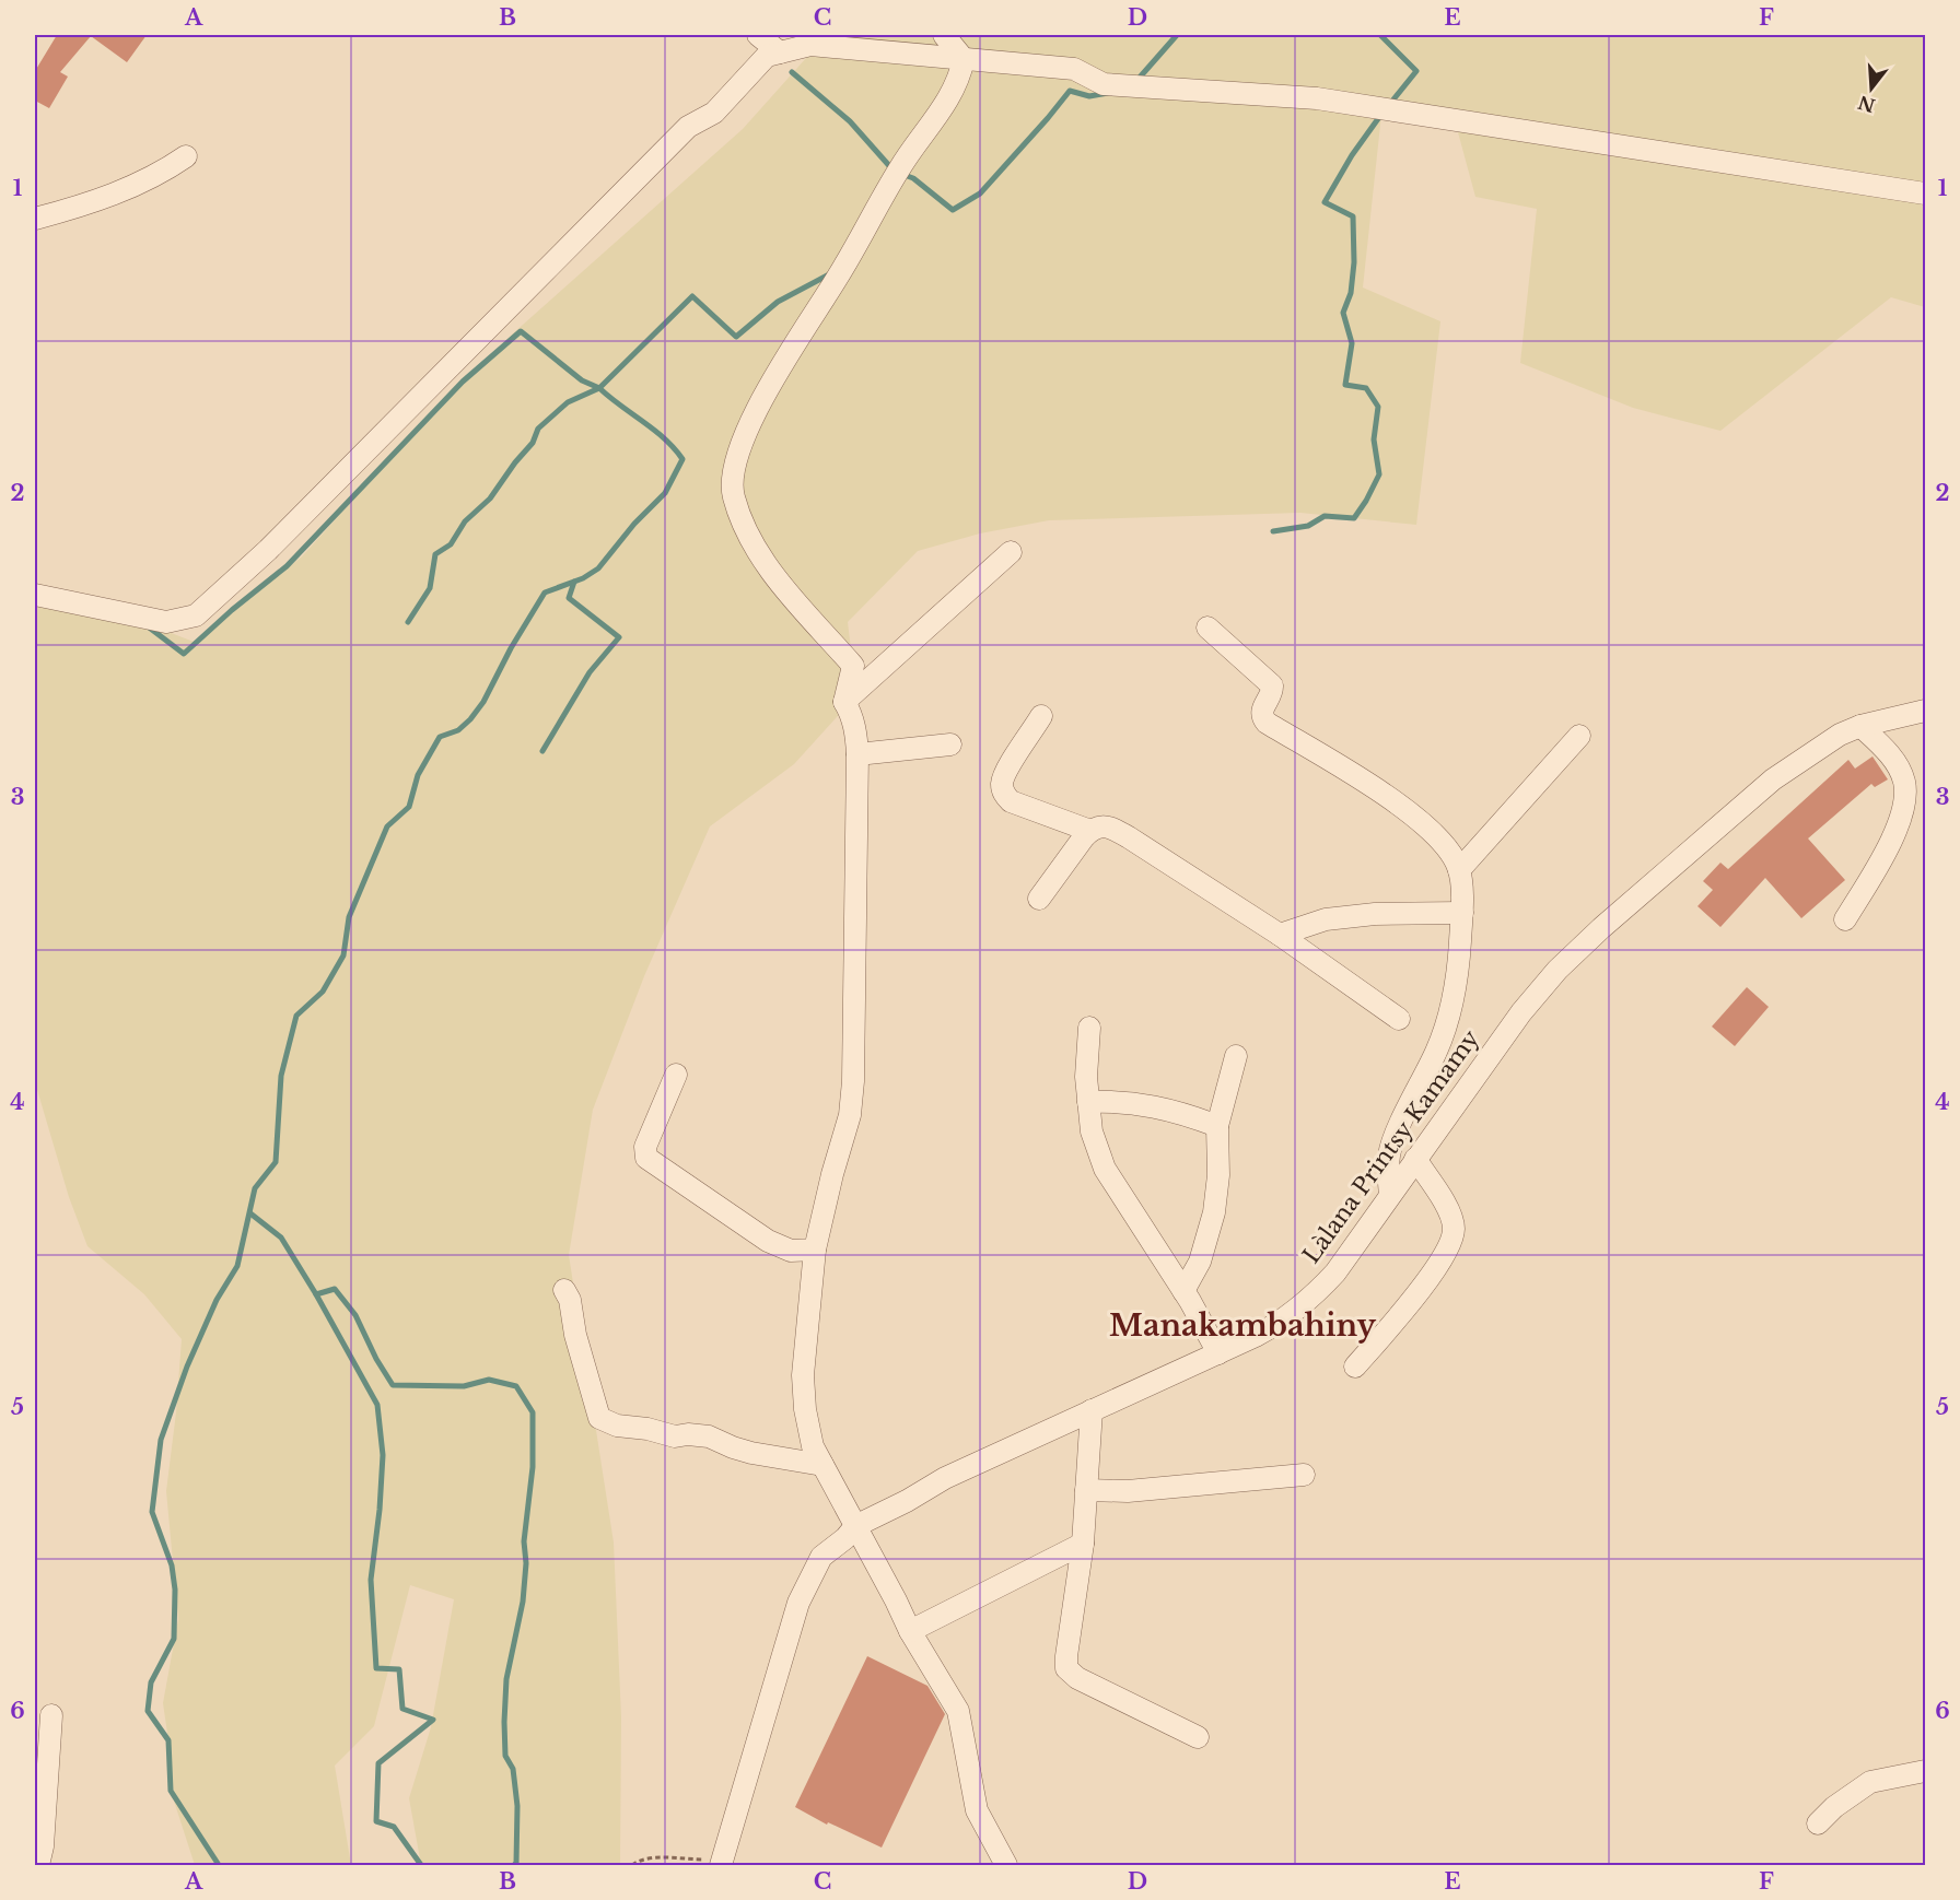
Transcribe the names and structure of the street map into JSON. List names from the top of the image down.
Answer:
{
  "streets": {
    "street": ["Làlana Printsy Kamamy"]
  },
  "districts": ["Manakambahiny"],
  "north": "bottom",
  "grid": {
    "columns": [
      "A",
      "B",
      "C",
      "D",
      "E",
      "F"
    ],
    "rows": [
      "1",
      "2",
      "3",
      "4",
      "5",
      "6"
    ]
  }
}
